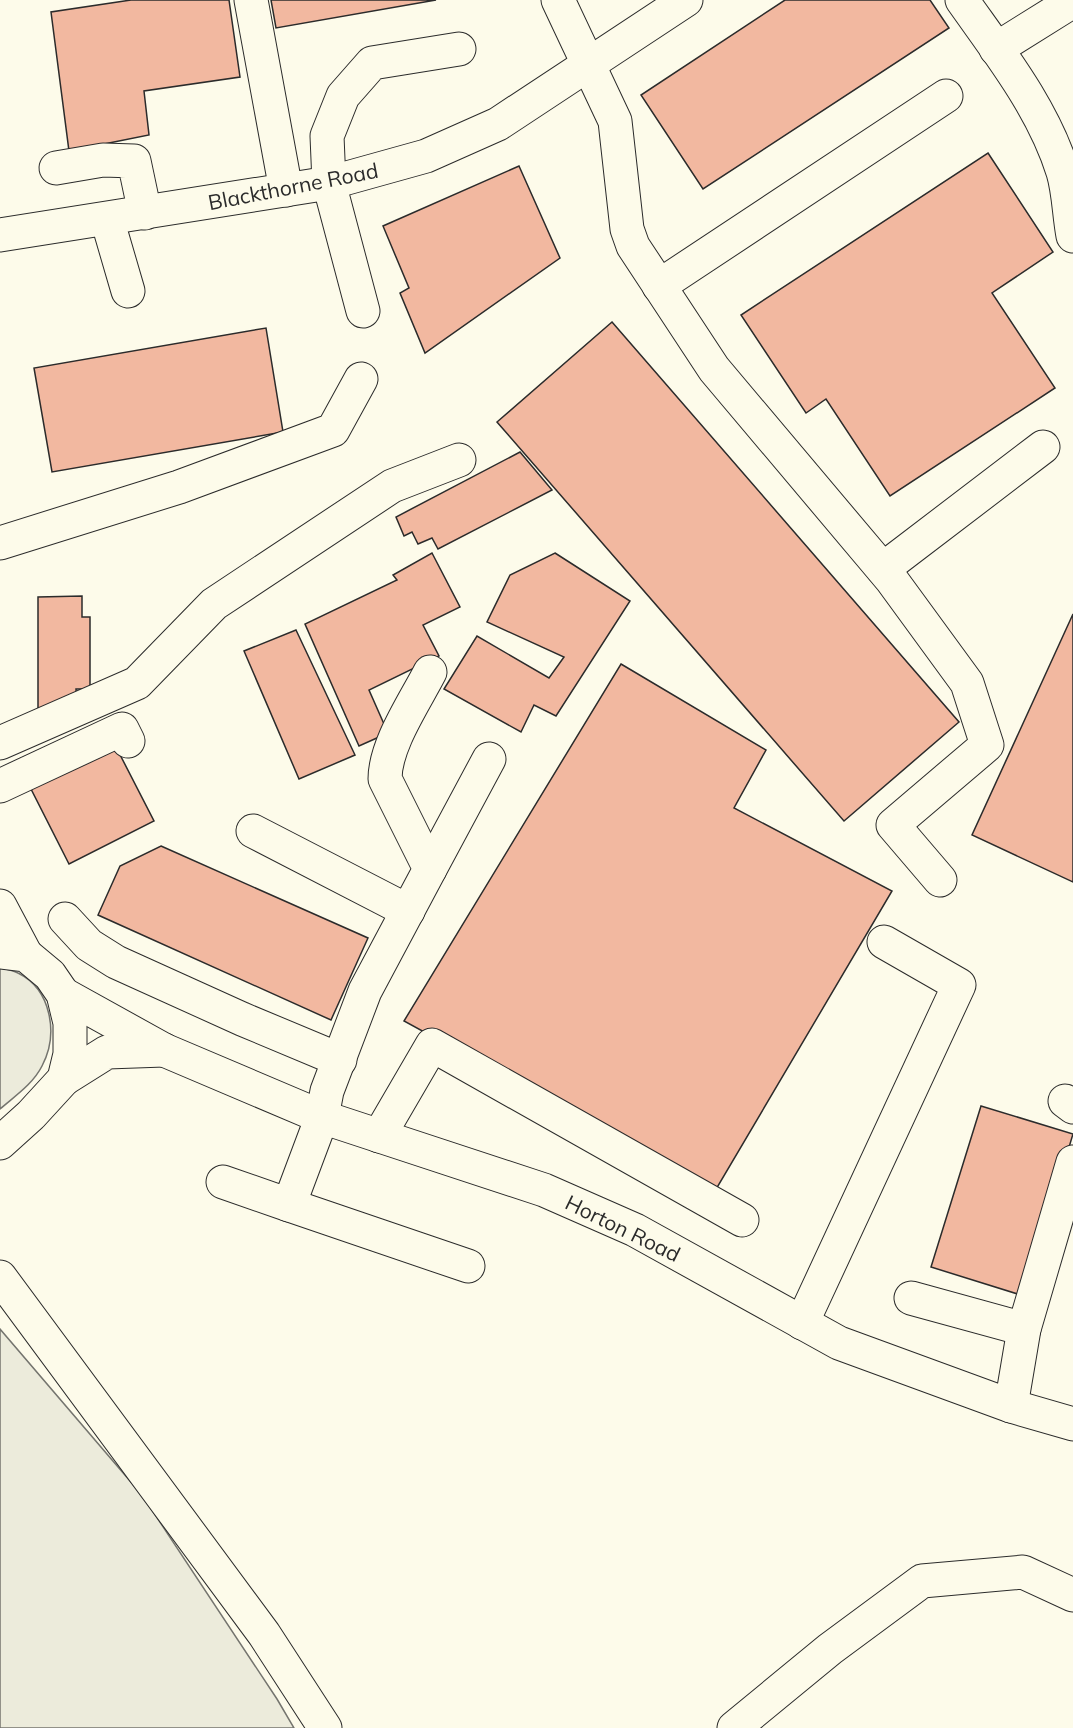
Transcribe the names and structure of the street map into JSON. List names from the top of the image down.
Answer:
{
  "streets": {
    "street": ["Blackthorne Road", "Horton Road"]
  }
}
